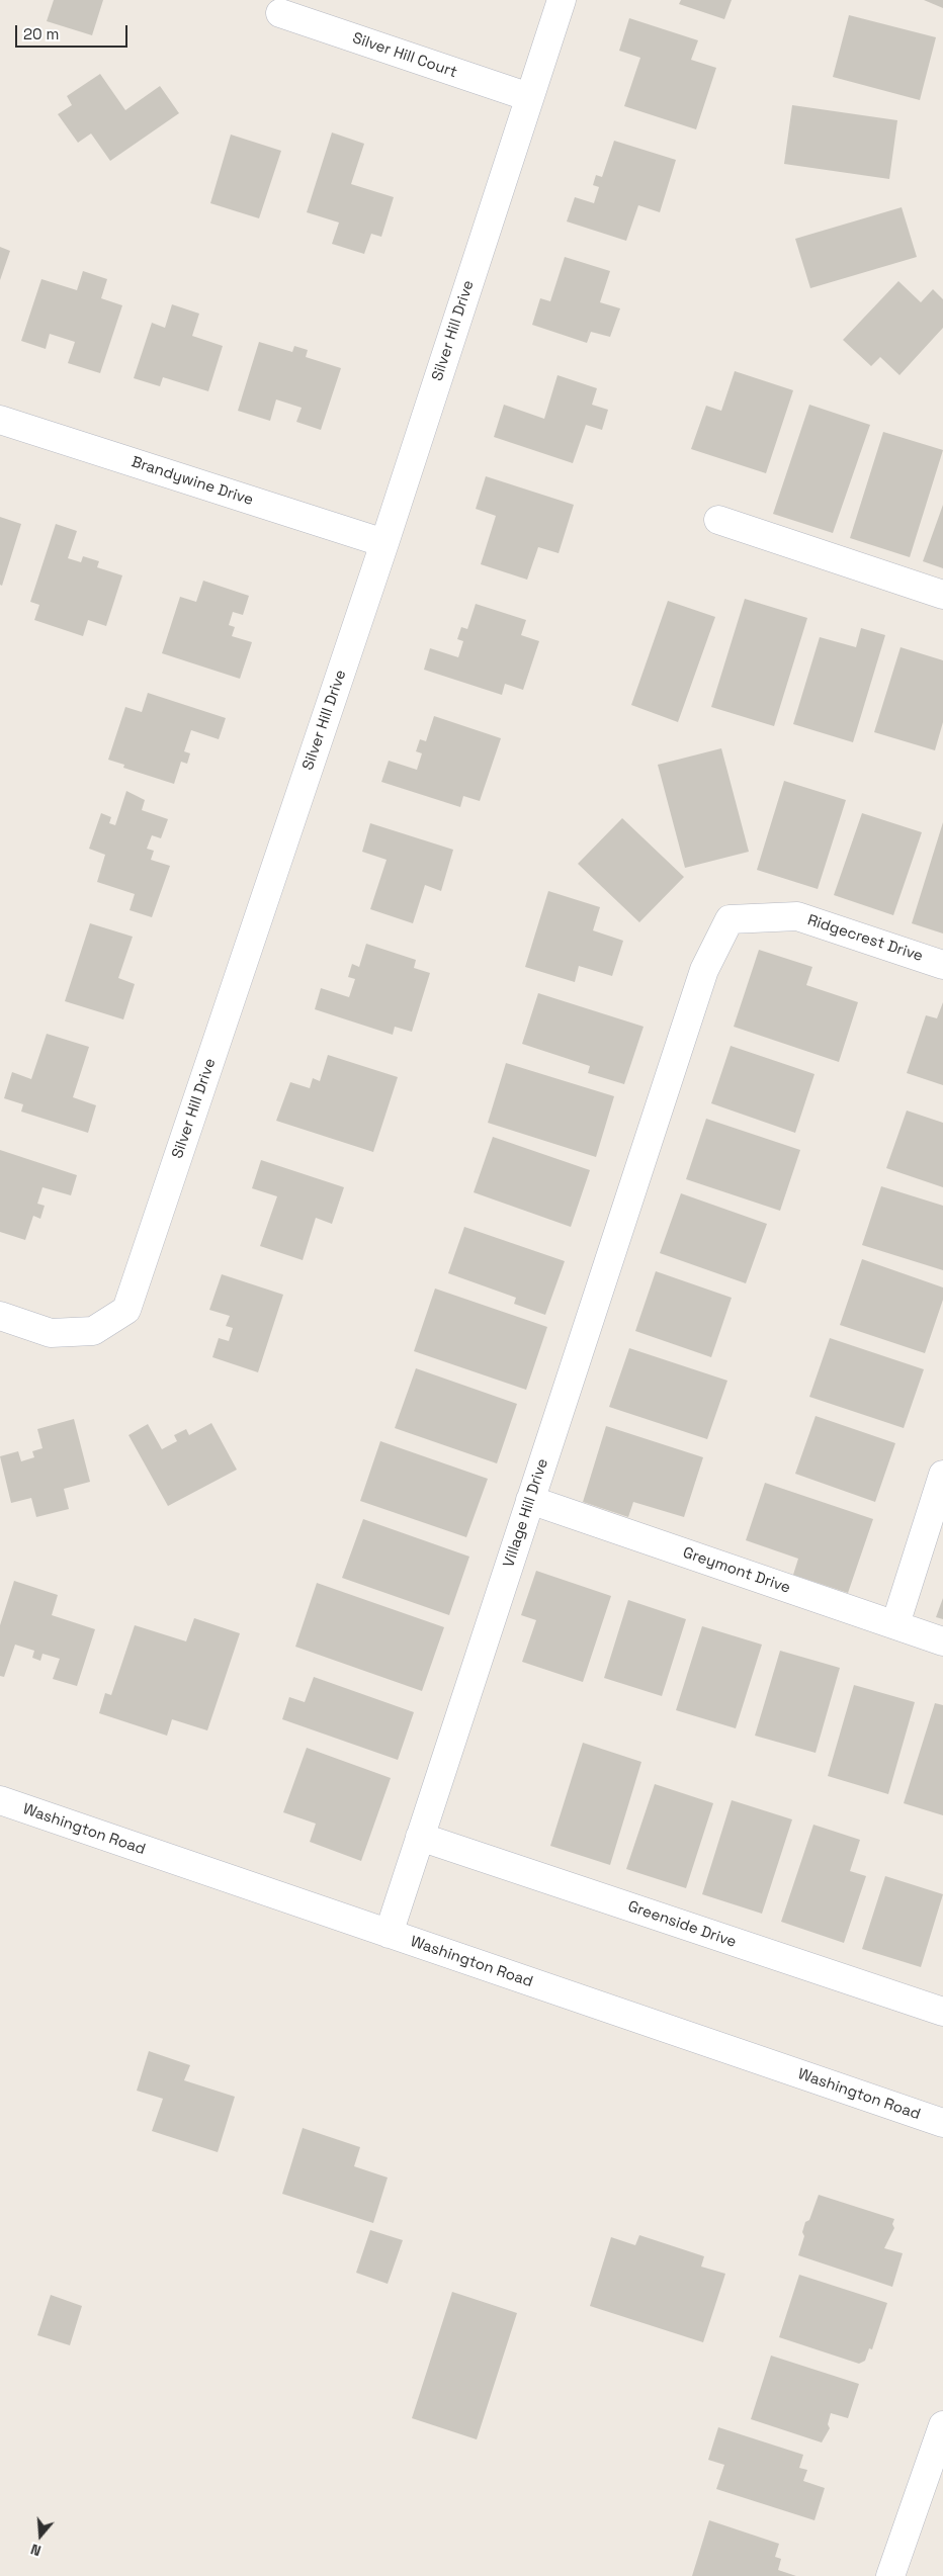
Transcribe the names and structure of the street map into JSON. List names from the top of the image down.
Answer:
{
  "streets": {
    "street": [
      "Silver Hill Court",
      "Silver Hill Drive",
      "Brandywine Drive",
      "Ridgecrest Drive",
      "Village Hill Drive",
      "Greymont Drive",
      "Washington Road",
      "Greenside Drive"
    ]
  },
  "crossings": [
    ["Silver Hill Court", "Silver Hill Drive"],
    ["Silver Hill Drive", "Brandywine Drive"],
    ["Ridgecrest Drive", "Village Hill Drive"],
    ["Village Hill Drive", "Greymont Drive"],
    ["Village Hill Drive", "Washington Road"],
    ["Village Hill Drive", "Greenside Drive"]
  ],
  "scale_bar": "20 m",
  "north": "bottom"
}
